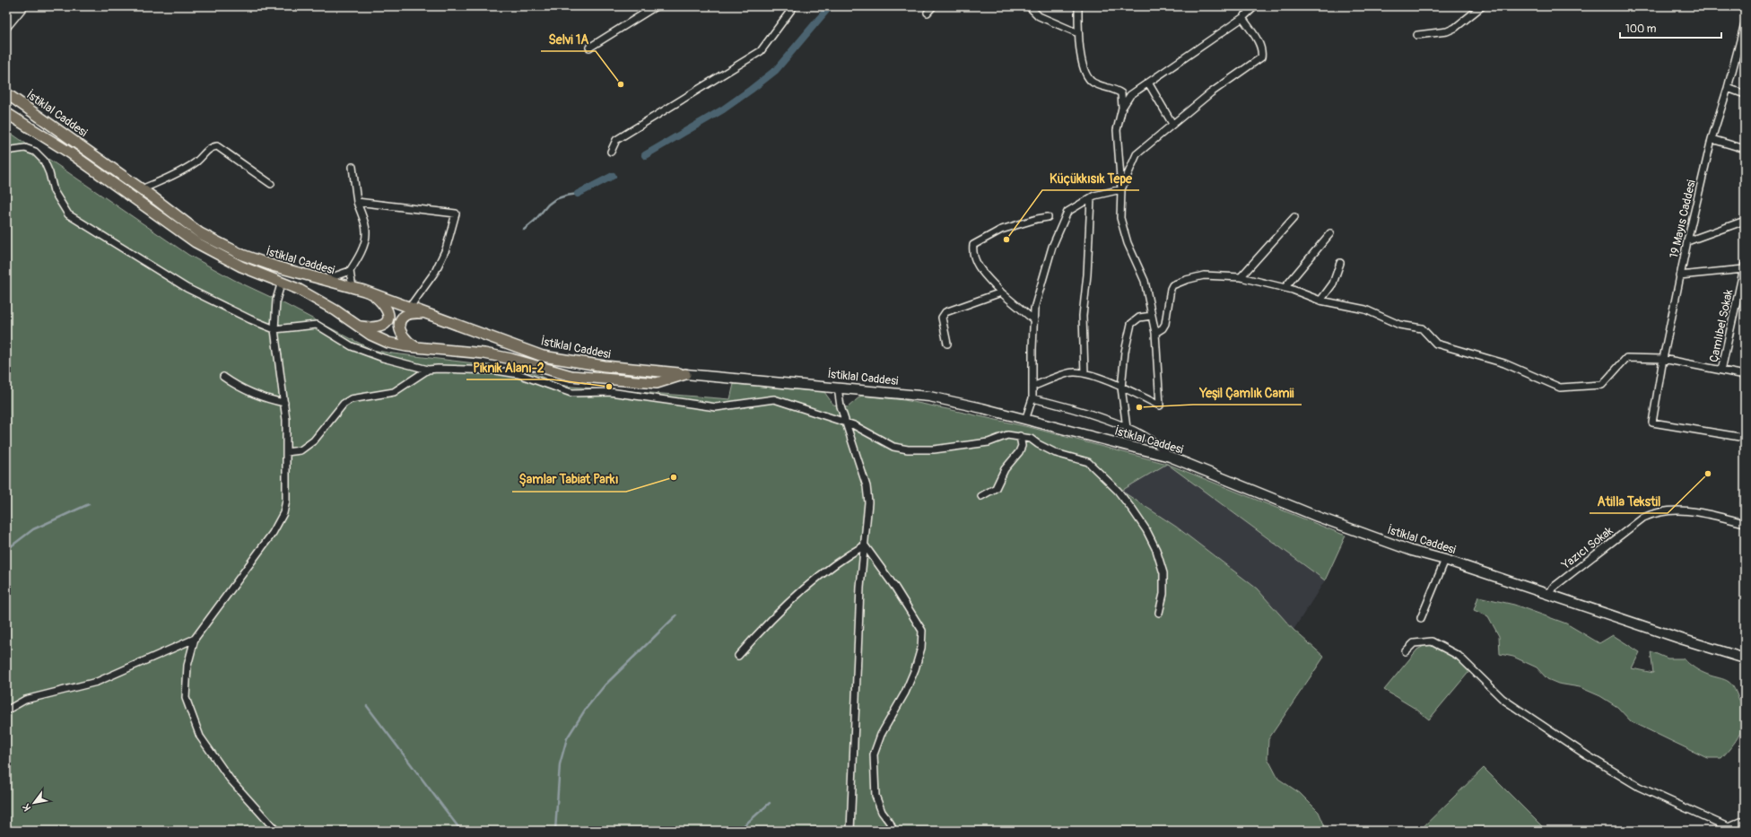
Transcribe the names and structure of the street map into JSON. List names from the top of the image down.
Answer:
{
  "streets": {
    "main road": ["İstiklal Caddesi"],
    "street": ["19 Mayıs Caddesi", "Çamlıbel Sokak", "Yazıcı Sokak"]
  },
  "crossings": [
    ["İstiklal Caddesi", "Yazıcı Sokak"]
  ],
  "places": [
    "Selvi 1A",
    "Küçükkısık Tepe",
    "Piknik Alanı-2",
    "Yeşil Çamlık Camii",
    "Atilla Tekstil",
    "Şamlar Tabiat Parkı"
  ],
  "scale_bar": "100 m",
  "north": "bottom left"
}
